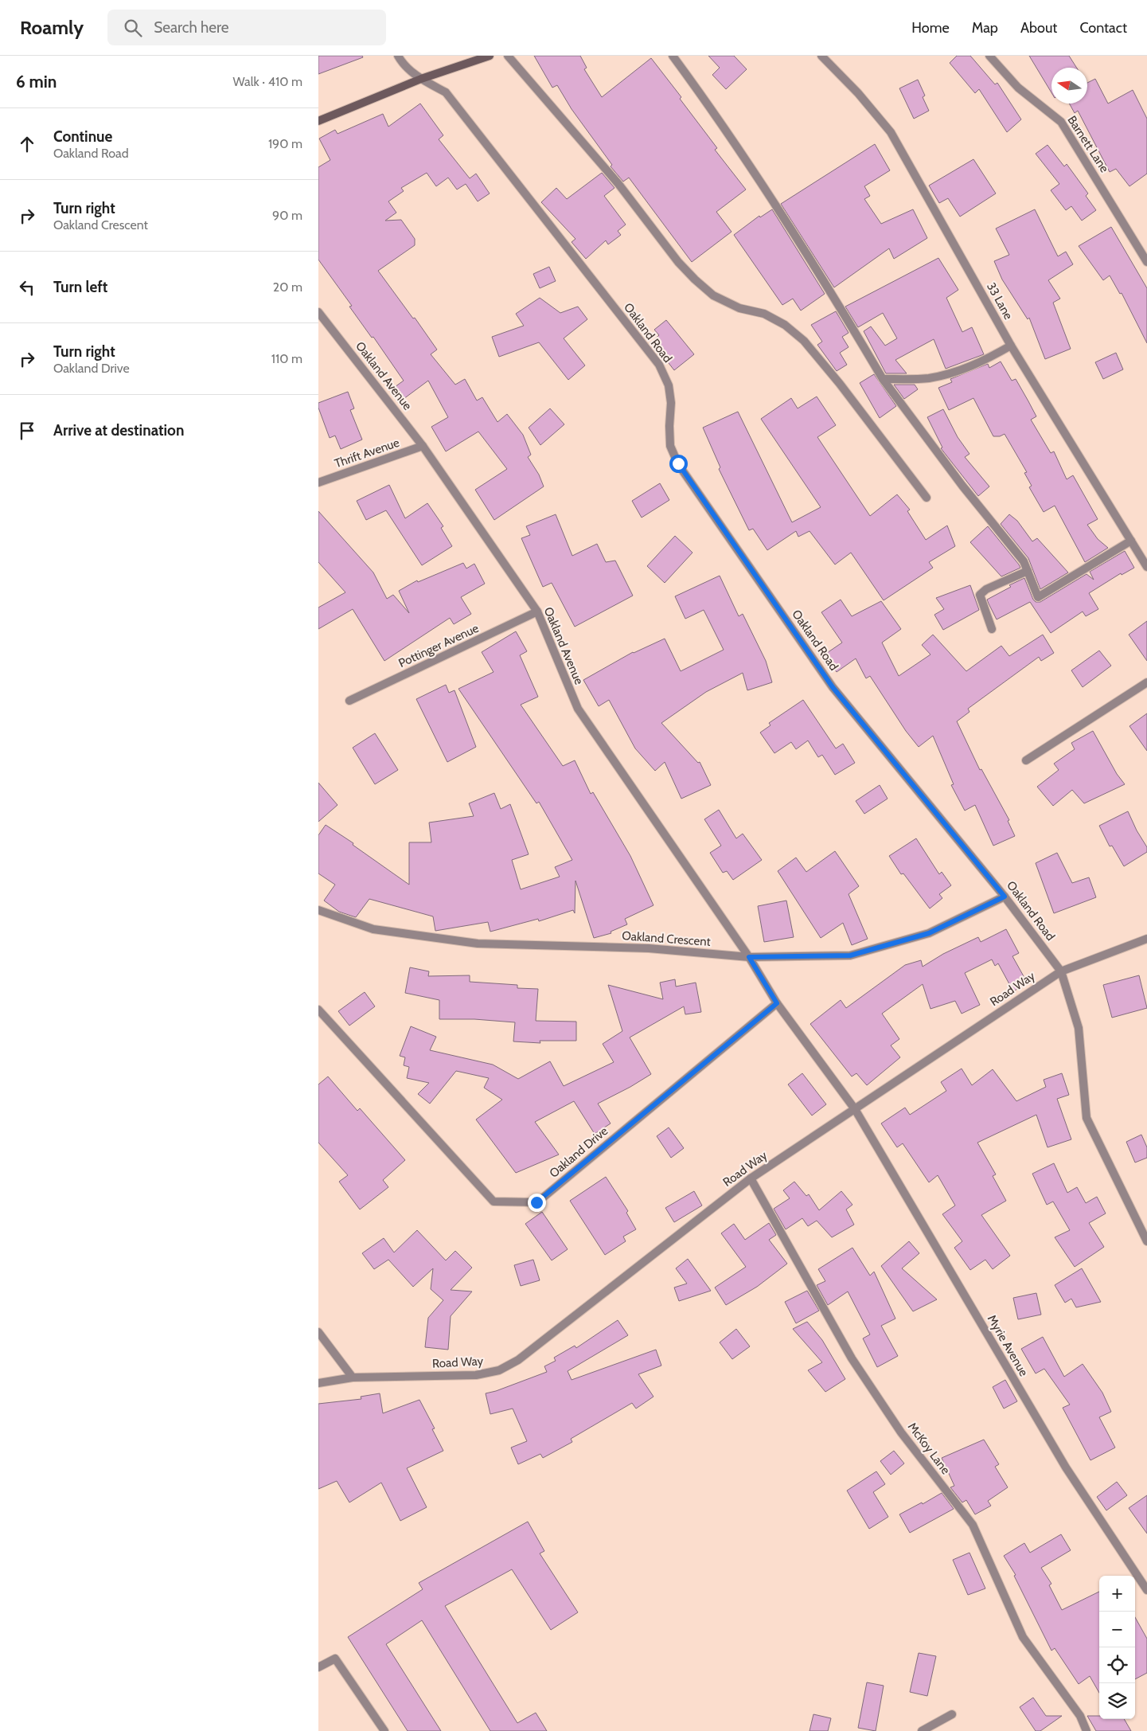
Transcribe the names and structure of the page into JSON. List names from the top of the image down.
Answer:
{
  "streets": {
    "street": [
      "Barnett Lane",
      "33 Lane",
      "Oakland Road",
      "Oakland Avenue",
      "Thrift Avenue",
      "Pottinger Avenue",
      "Oakland Crescent",
      "Road Way",
      "Oakland Drive",
      "Myrie Avenue",
      "McKoy Lane"
    ]
  },
  "crossings": [
    ["Oakland Road", "Oakland Crescent"],
    ["Oakland Road", "Road Way"],
    ["Oakland Avenue", "Thrift Avenue"],
    ["Oakland Avenue", "Pottinger Avenue"],
    ["Oakland Avenue", "Oakland Crescent"],
    ["Oakland Avenue", "Oakland Drive"],
    ["Oakland Avenue", "Myrie Avenue"],
    ["Road Way", "Myrie Avenue"],
    ["Road Way", "McKoy Lane"],
    ["Oakland Drive", "Myrie Avenue"]
  ],
  "north": "left",
  "page": {
    "header": "Roamly",
    "search": "Search here",
    "nav": [
      "Home",
      "Map",
      "About",
      "Contact"
    ],
    "heading": ["6 min", "Walk · 410 m"],
    "list": [
      ["Continue", "Oakland Road", "190 m"],
      ["Turn right", "Oakland Crescent", "90 m"],
      ["Turn left", "20 m"],
      ["Turn right", "Oakland Drive", "110 m"],
      "Arrive at destination"
    ],
    "map_buttons": ["+", "−"]
  }
}
